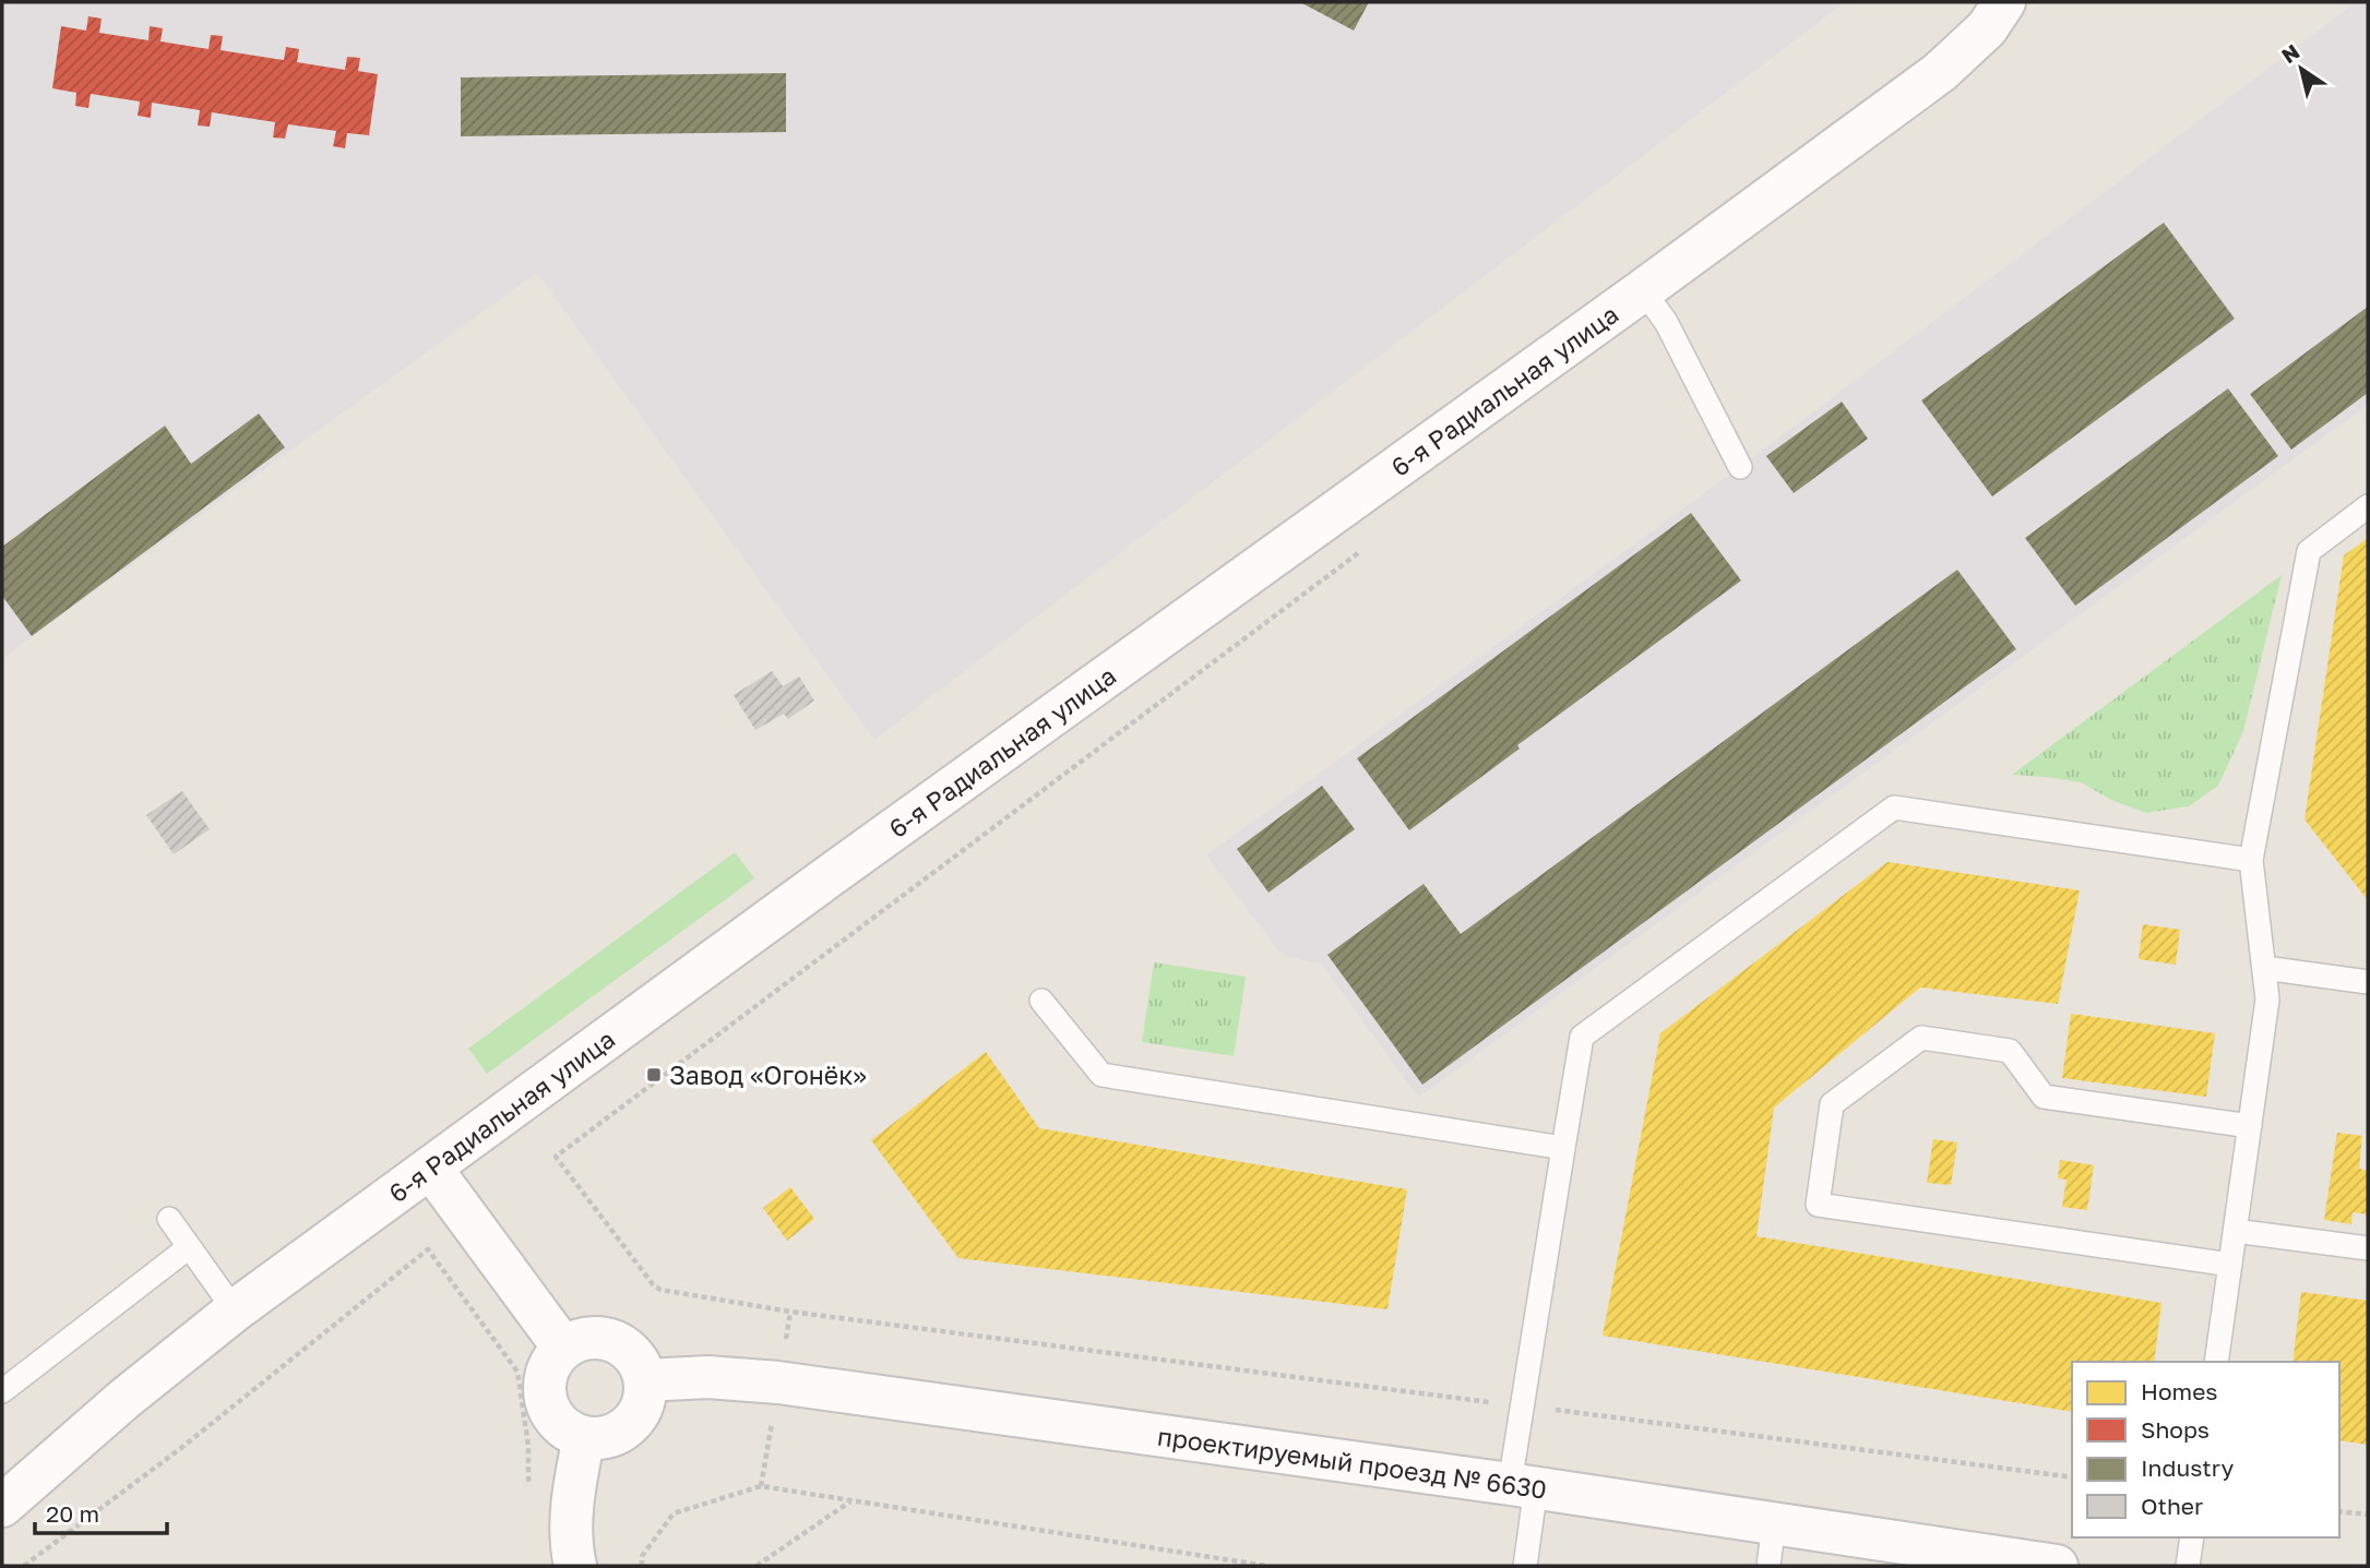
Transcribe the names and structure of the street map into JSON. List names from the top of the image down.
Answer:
{
  "streets": {
    "street": ["6-я Радиальная улица", "проектируемый проезд № 6630"]
  },
  "places": {
    "transit": ["Завод «Огонёк»"]
  },
  "legend": [
    "Homes",
    "Shops",
    "Industry",
    "Other"
  ],
  "scale_bar": "20 m",
  "north": "top left"
}
